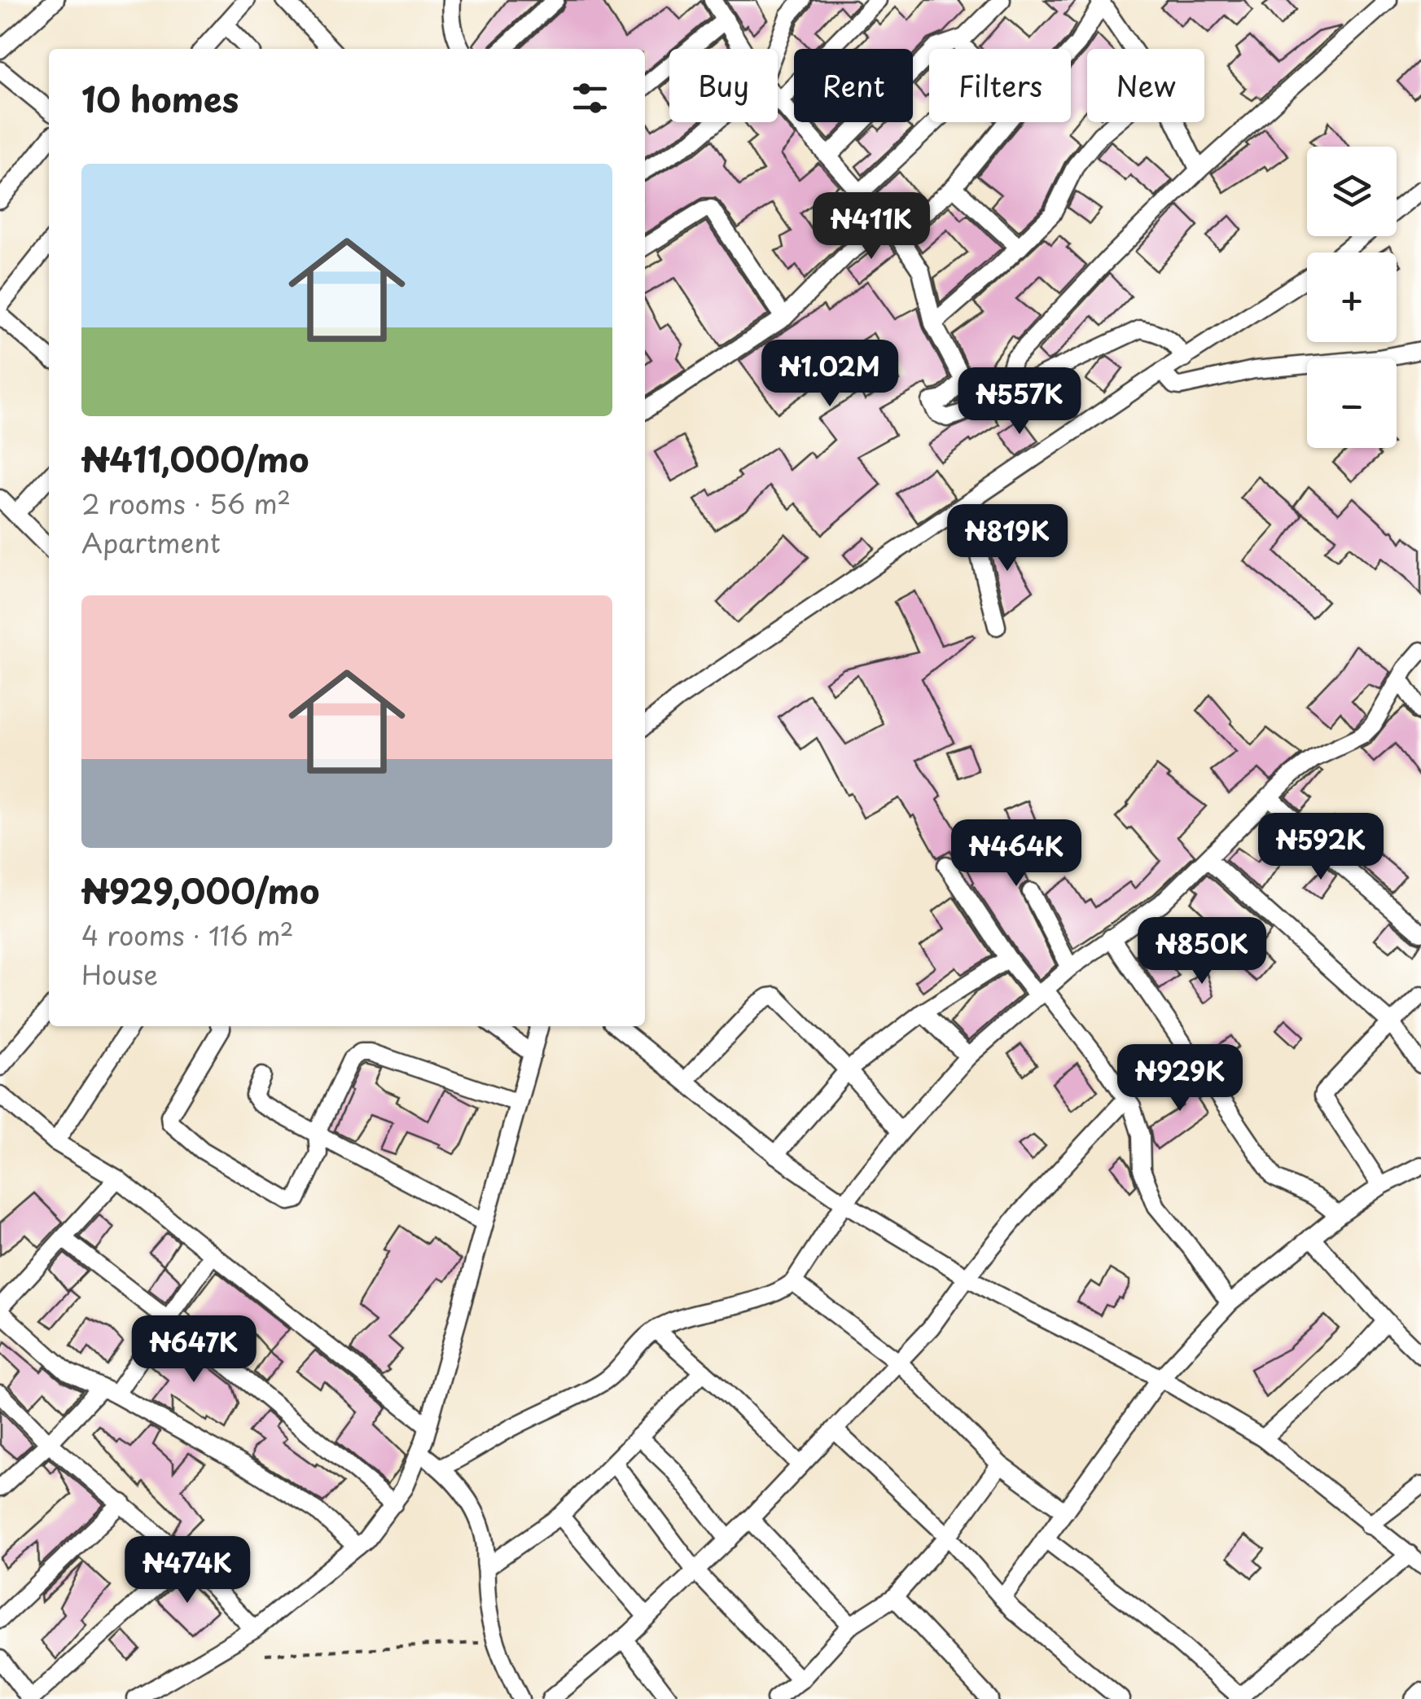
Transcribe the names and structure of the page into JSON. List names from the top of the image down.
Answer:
{
  "page": {
    "chip": [
      "Buy",
      "Rent",
      "Filters",
      "New"
    ],
    "heading": "10 homes",
    "map_buttons": ["+", "−"],
    "list": [
      {
        "name": "₦411,000/mo",
        "note": "2 rooms · 56 m² · Apartment"
      },
      {
        "name": "₦929,000/mo",
        "note": "4 rooms · 116 m² · House"
      }
    ],
    "price": [
      "₦411K",
      "₦1.02M",
      "₦557K",
      "₦819K",
      "₦592K",
      "₦464K",
      "₦850K",
      "₦929K",
      "₦647K",
      "₦474K"
    ]
  }
}
